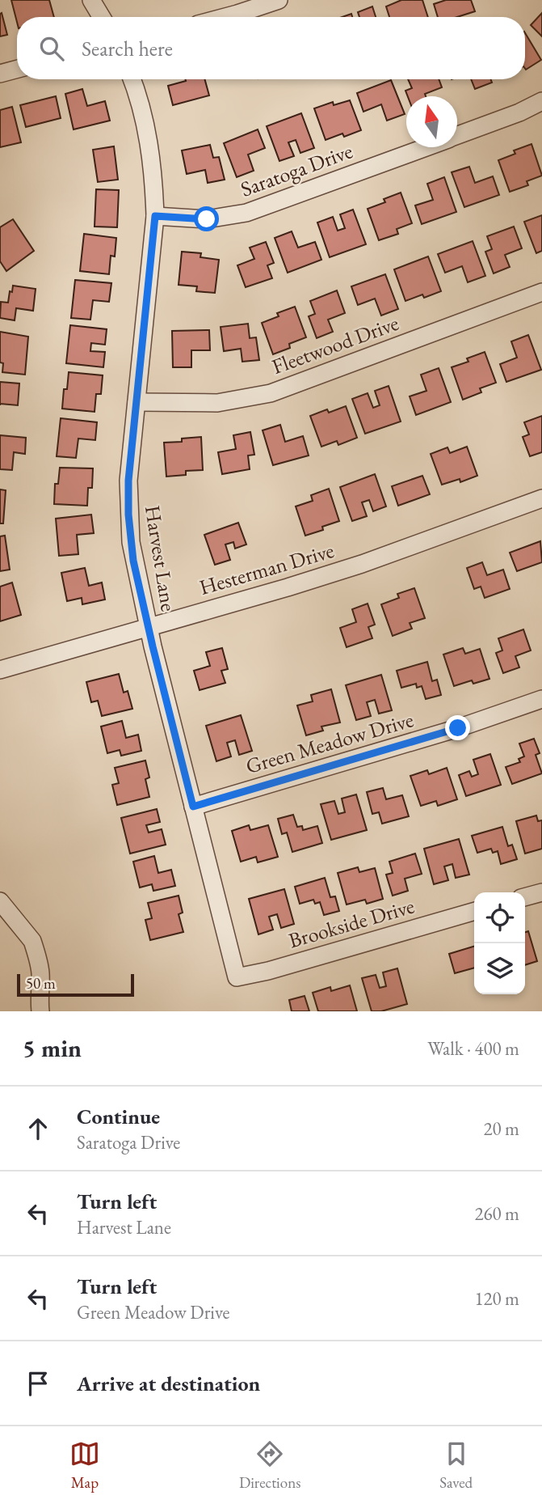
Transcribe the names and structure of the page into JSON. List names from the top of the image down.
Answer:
{
  "streets": {
    "street": [
      "Saratoga Drive",
      "Fleetwood Drive",
      "Harvest Lane",
      "Hesterman Drive",
      "Green Meadow Drive",
      "Brookside Drive"
    ]
  },
  "crossings": [
    ["Saratoga Drive", "Harvest Lane"],
    ["Fleetwood Drive", "Harvest Lane"],
    ["Harvest Lane", "Hesterman Drive"],
    ["Harvest Lane", "Green Meadow Drive"],
    ["Harvest Lane", "Brookside Drive"]
  ],
  "scale_bar": "50 m",
  "north": "top",
  "page": {
    "search": "Search here",
    "scale": "50 m",
    "heading": ["5 min", "Walk · 400 m"],
    "list": [
      ["Continue", "Saratoga Drive", "20 m"],
      ["Turn left", "Harvest Lane", "260 m"],
      ["Turn left", "Green Meadow Drive", "120 m"],
      "Arrive at destination"
    ],
    "nav": ["Map", "Directions", "Saved"]
  }
}
